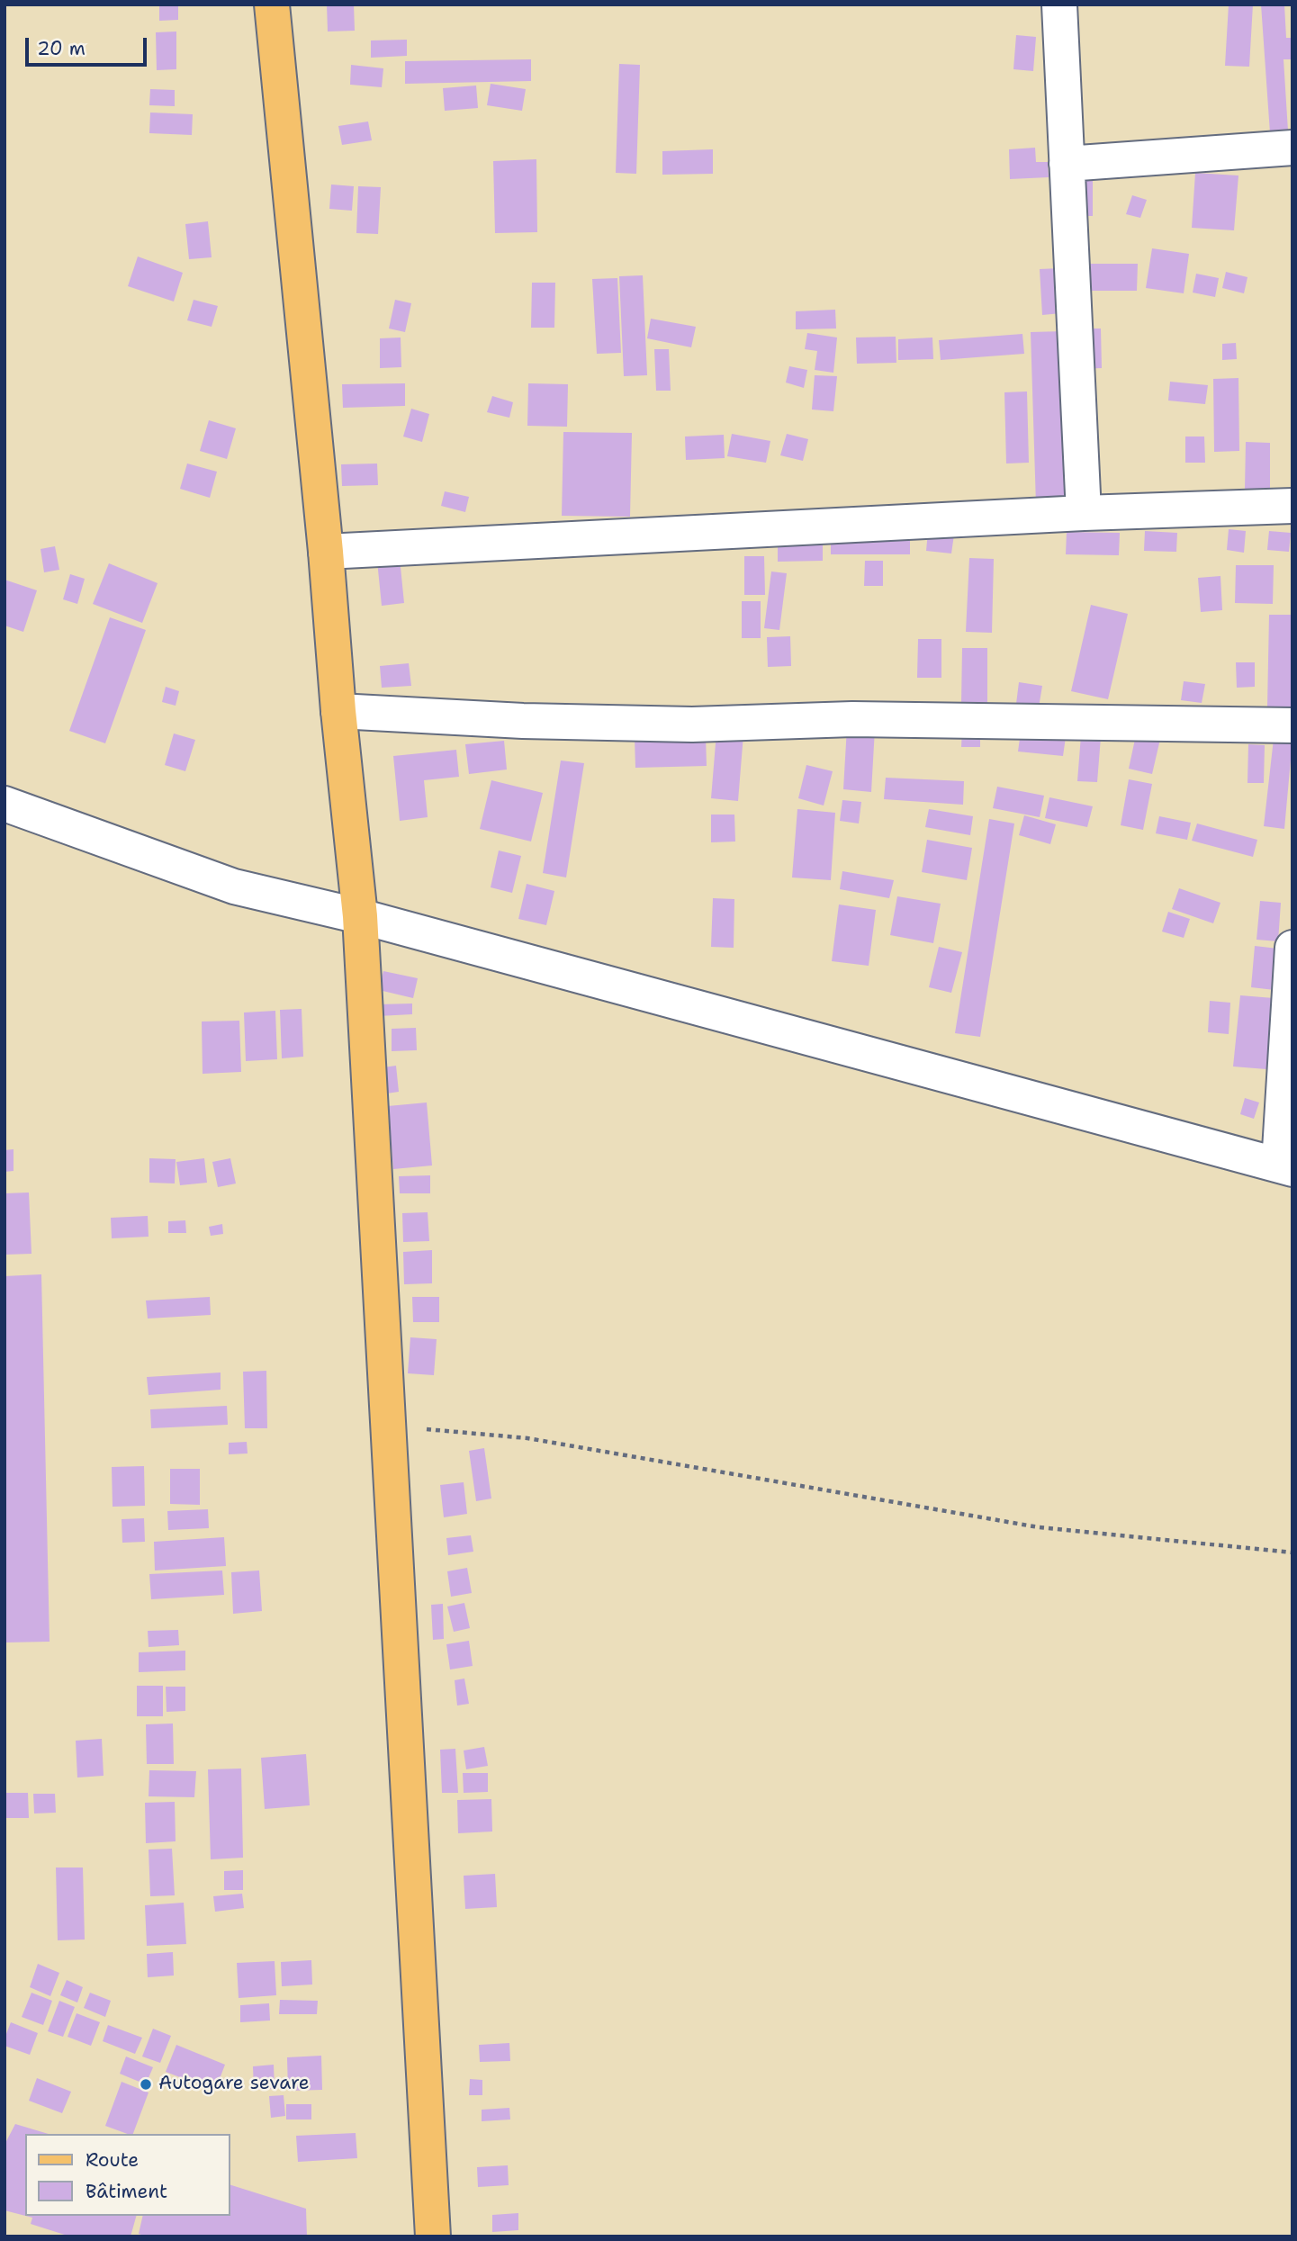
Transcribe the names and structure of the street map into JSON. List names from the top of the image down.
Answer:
{
  "places": ["Autogare sevare"],
  "legend": ["Route", "Bâtiment"],
  "scale_bar": "20 m"
}
